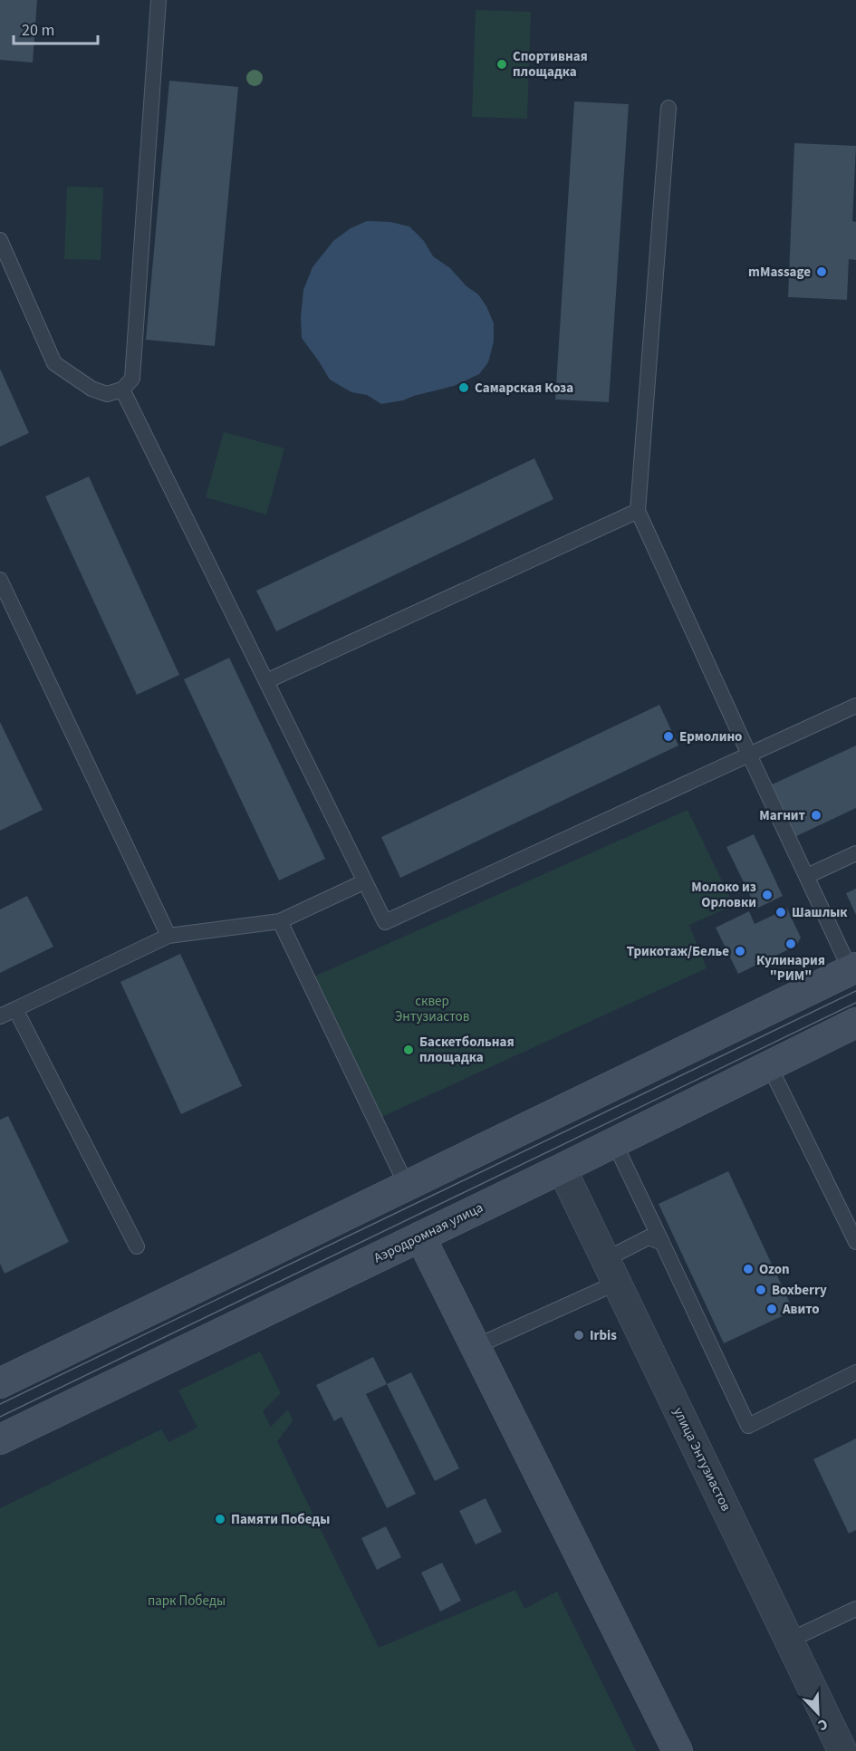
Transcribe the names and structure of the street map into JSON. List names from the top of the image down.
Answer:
{
  "streets": {
    "main road": ["Аэродромная улица"],
    "street": ["улица Энтузиастов"]
  },
  "crossings": [
    ["Аэродромная улица", "улица Энтузиастов"]
  ],
  "parks": ["сквер Энтузиастов", "парк Победы"],
  "places": [
    "Спортивная площадка",
    "mMassage",
    "Самарская Коза",
    "Ермолино",
    "Магнит",
    "Молоко из Орловки",
    "Шашлык",
    "Кулинария \"РИМ\"",
    "Трикотаж/Белье",
    "Баскетбольная площадка",
    "Ozon",
    "Boxberry",
    "Авито",
    "Irbis",
    "Памяти Победы"
  ],
  "scale_bar": "20 m",
  "north": "bottom right"
}
